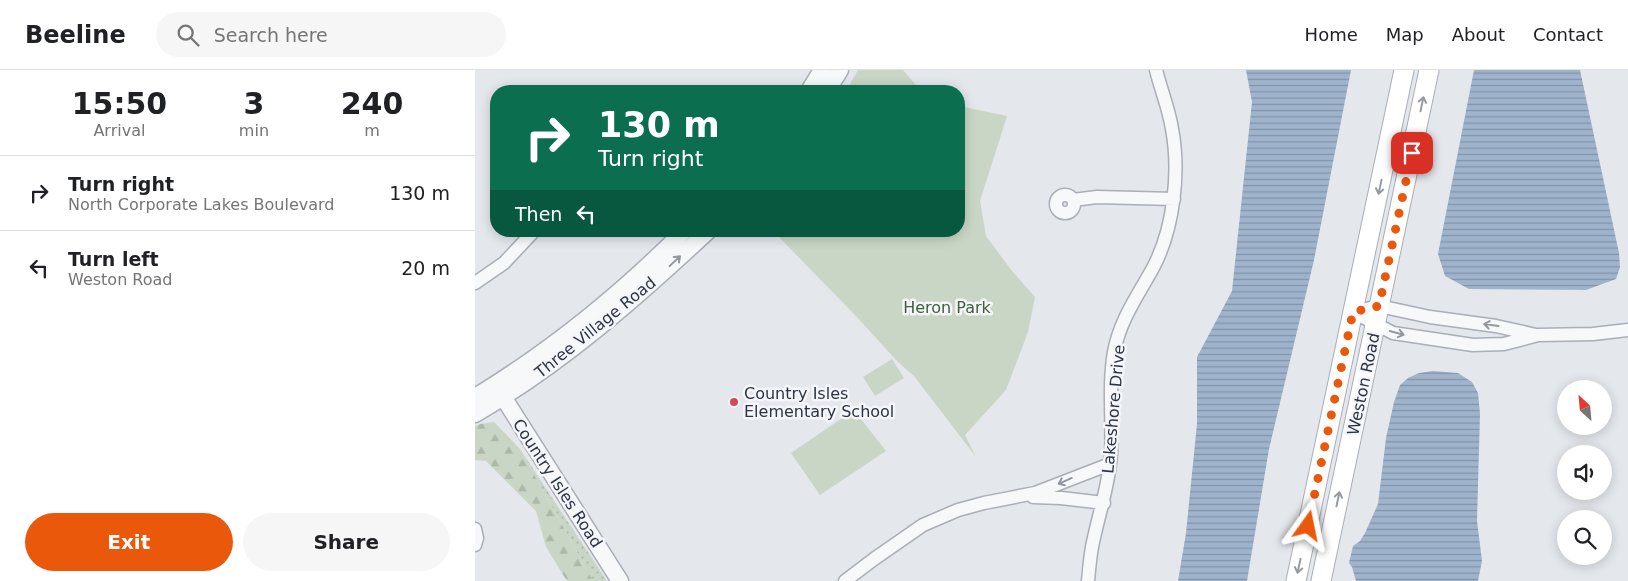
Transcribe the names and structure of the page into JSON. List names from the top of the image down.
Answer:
{
  "streets": {
    "main road": ["Weston Road"],
    "street": ["Three Village Road", "Lakeshore Drive", "Country Isles Road"]
  },
  "crossings": [
    ["Three Village Road", "Country Isles Road"]
  ],
  "parks": ["Heron Park"],
  "places": ["Country Isles Elementary School"],
  "north": "top left",
  "page": {
    "header": "Beeline",
    "search": "Search here",
    "nav": [
      "Home",
      "Map",
      "About",
      "Contact"
    ],
    "eta": [
      "15:50",
      "Arrival",
      "3",
      "min",
      "240",
      "m"
    ],
    "turn": ["130 m", "Turn right"],
    "list": [
      {
        "name": "Turn right",
        "note": "North Corporate Lakes Boulevard",
        "value": "130 m"
      },
      {
        "name": "Turn left",
        "note": "Weston Road",
        "value": "20 m"
      }
    ],
    "then": "Then",
    "buttons": ["Exit", "Share"]
  }
}
